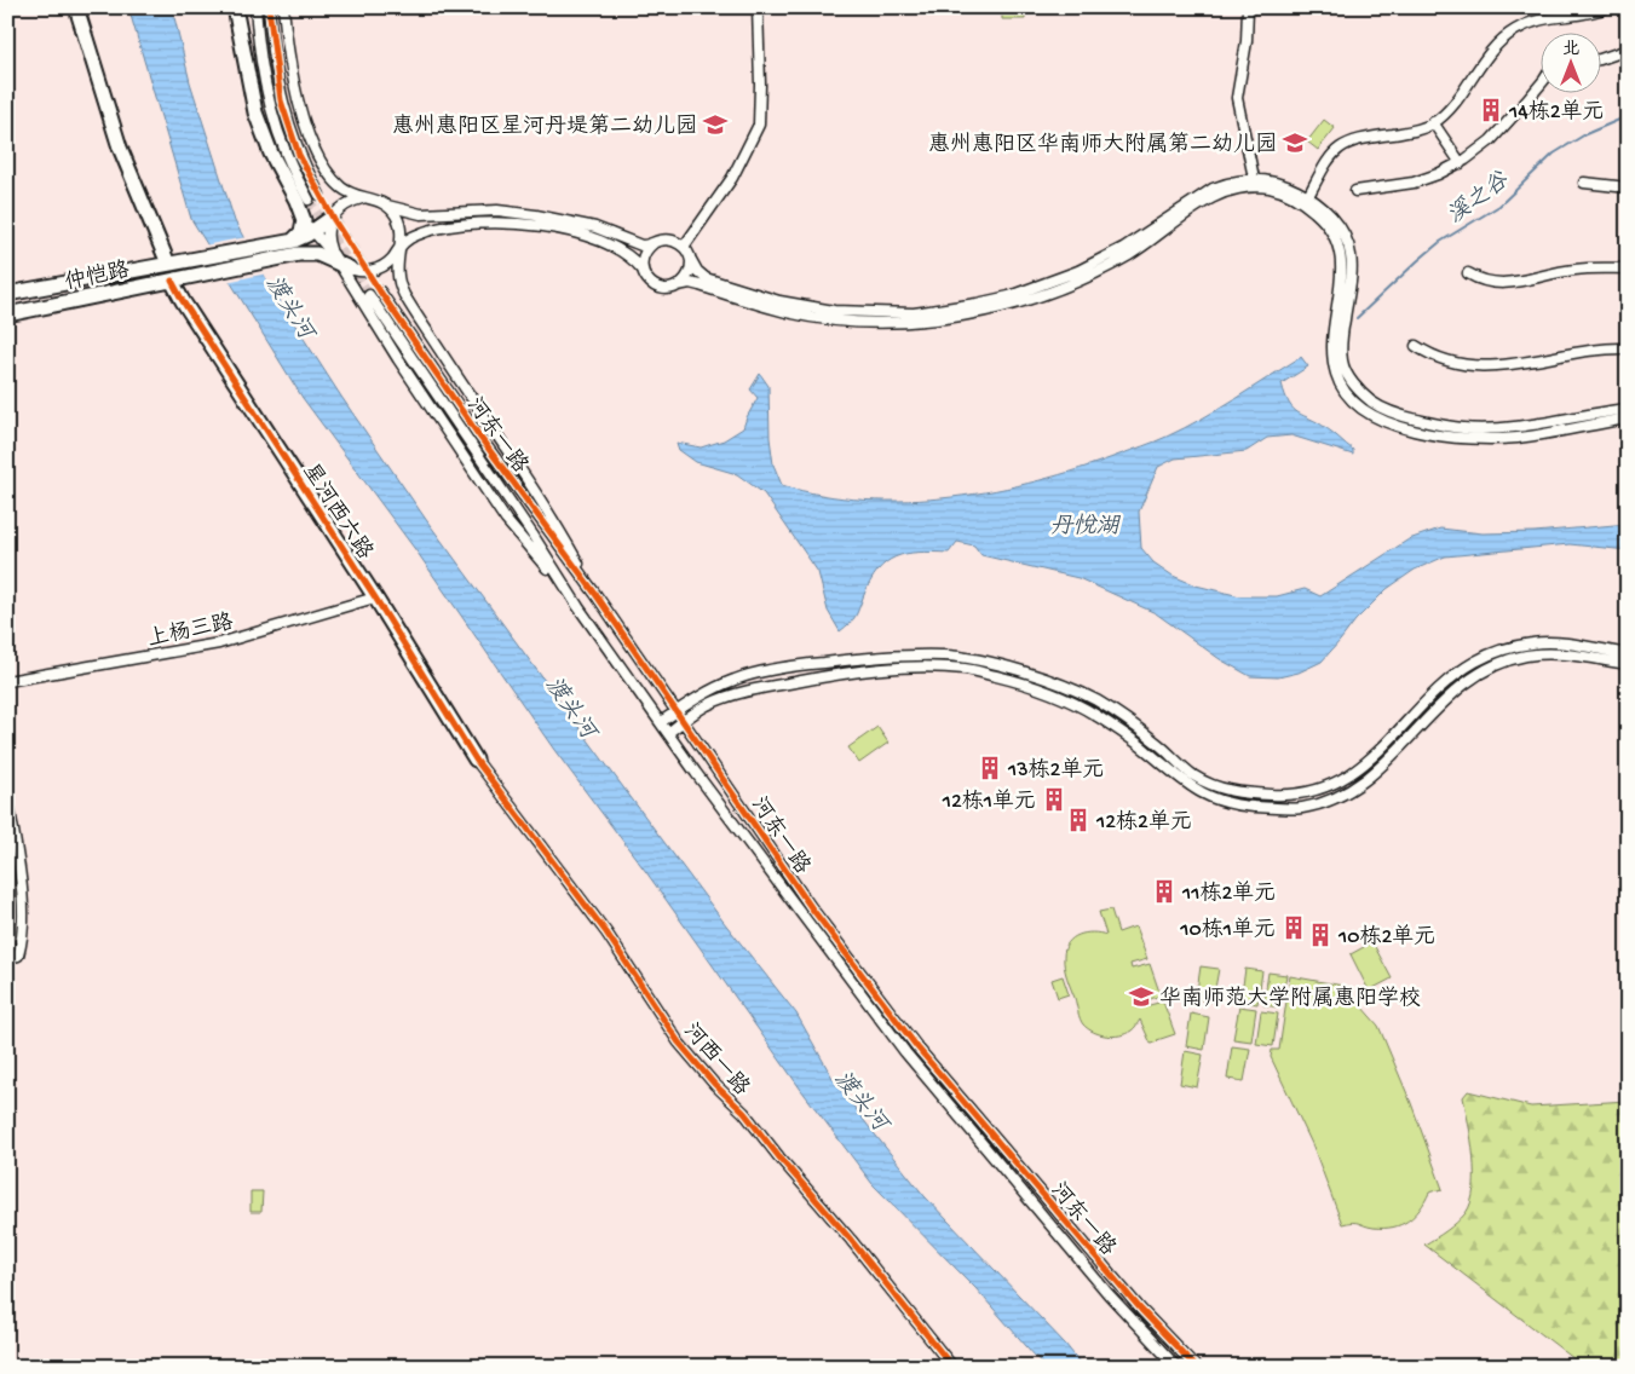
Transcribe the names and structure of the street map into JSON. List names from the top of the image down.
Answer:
{
  "streets": {
    "street": [
      "仲恺路",
      "河东一路",
      "星河西六路",
      "上杨三路",
      "河西一路"
    ]
  },
  "crossings": [
    ["仲恺路", "星河西六路"],
    ["星河西六路", "上杨三路"],
    ["星河西六路", "河西一路"]
  ],
  "water": ["溪之谷", "渡头河", "丹悦湖"],
  "places": {
    "building": [
      "14栋2单元",
      "13栋2单元",
      "12栋1单元",
      "12栋2单元",
      "11栋2单元",
      "10栋1单元",
      "10栋2单元"
    ],
    "school or university": ["惠州惠阳区星河丹堤第二幼儿园", "惠州惠阳区华南师大附属第二幼儿园", "华南师范大学附属惠阳学校"]
  },
  "north": "top"
}
